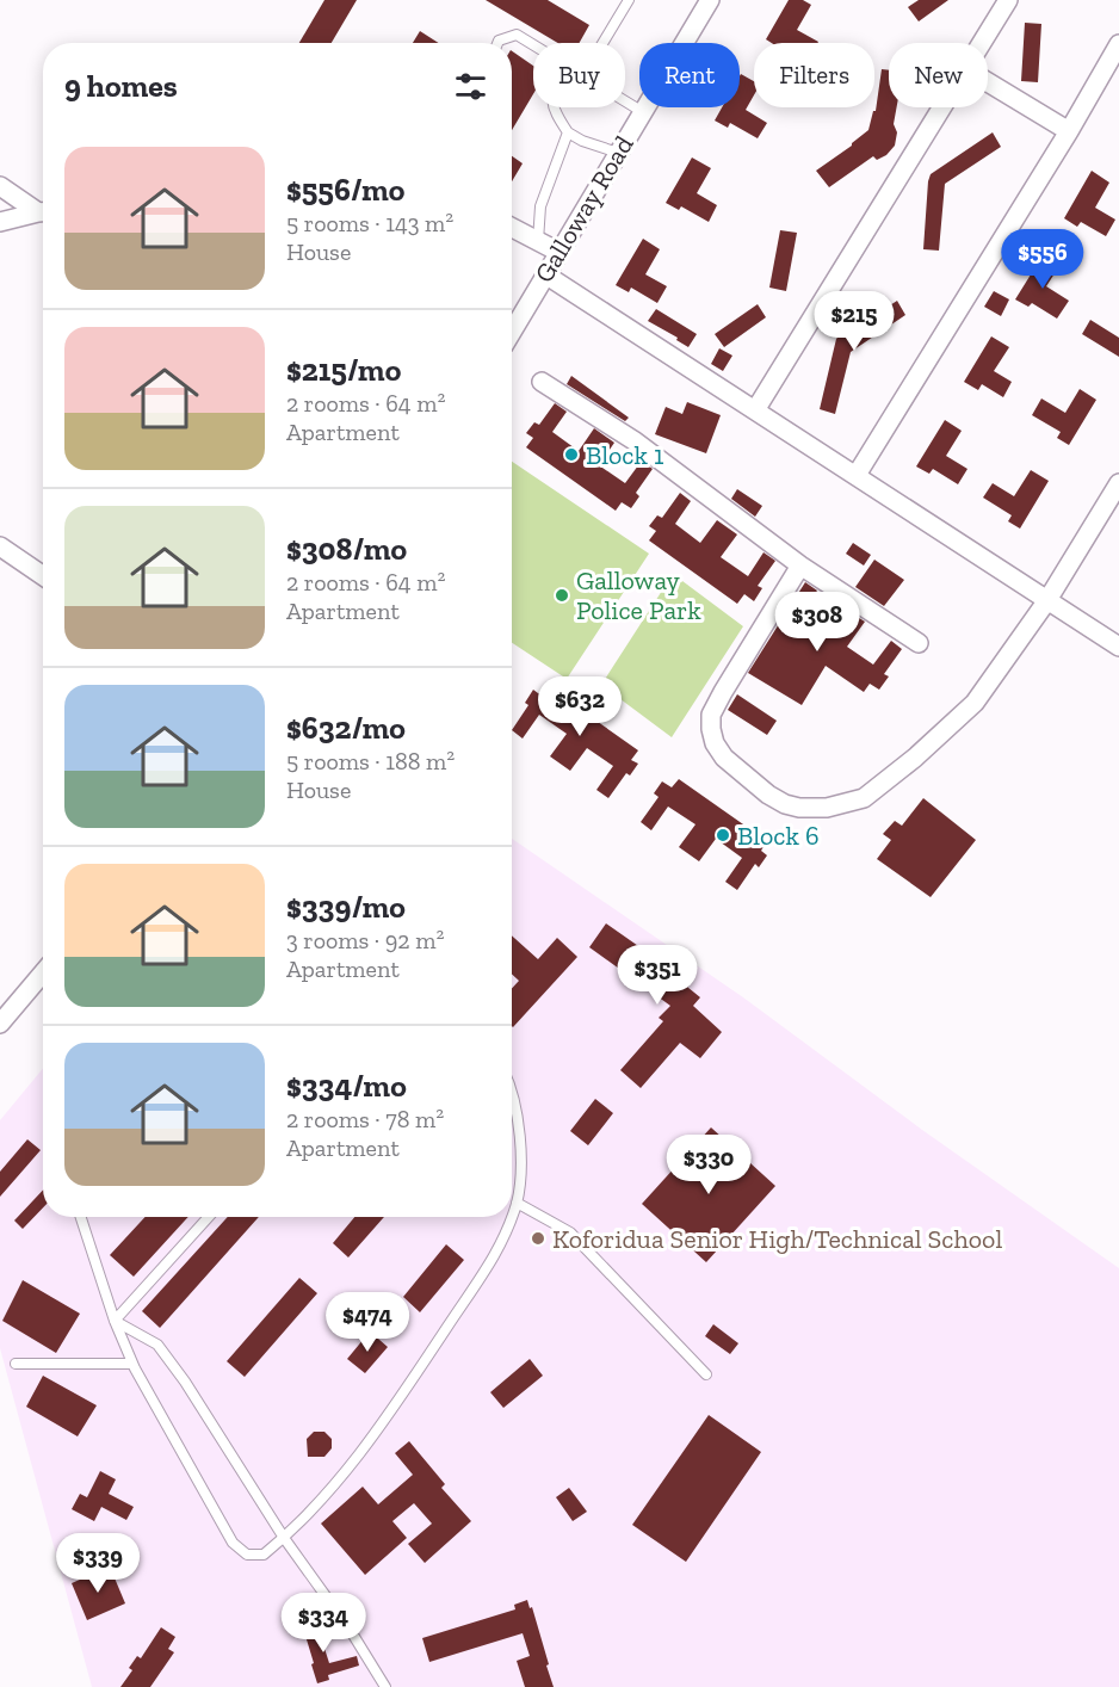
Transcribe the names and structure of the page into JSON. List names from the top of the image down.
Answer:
{
  "streets": {
    "street": ["Galloway Road"]
  },
  "places": [
    "Block 1",
    "Galloway Police Park",
    "Block 6",
    "Koforidua Senior High/Technical School"
  ],
  "page": {
    "chip": [
      "Buy",
      "Rent",
      "Filters",
      "New"
    ],
    "heading": "9 homes",
    "list": [
      {
        "name": "$556/mo",
        "note": "5 rooms · 143 m² · House"
      },
      {
        "name": "$215/mo",
        "note": "2 rooms · 64 m² · Apartment"
      },
      {
        "name": "$308/mo",
        "note": "2 rooms · 64 m² · Apartment"
      },
      {
        "name": "$632/mo",
        "note": "5 rooms · 188 m² · House"
      },
      {
        "name": "$339/mo",
        "note": "3 rooms · 92 m² · Apartment"
      },
      {
        "name": "$334/mo",
        "note": "2 rooms · 78 m² · Apartment"
      }
    ],
    "price": [
      "$556",
      "$215",
      "$308",
      "$632",
      "$351",
      "$330",
      "$474",
      "$339",
      "$334"
    ]
  }
}
